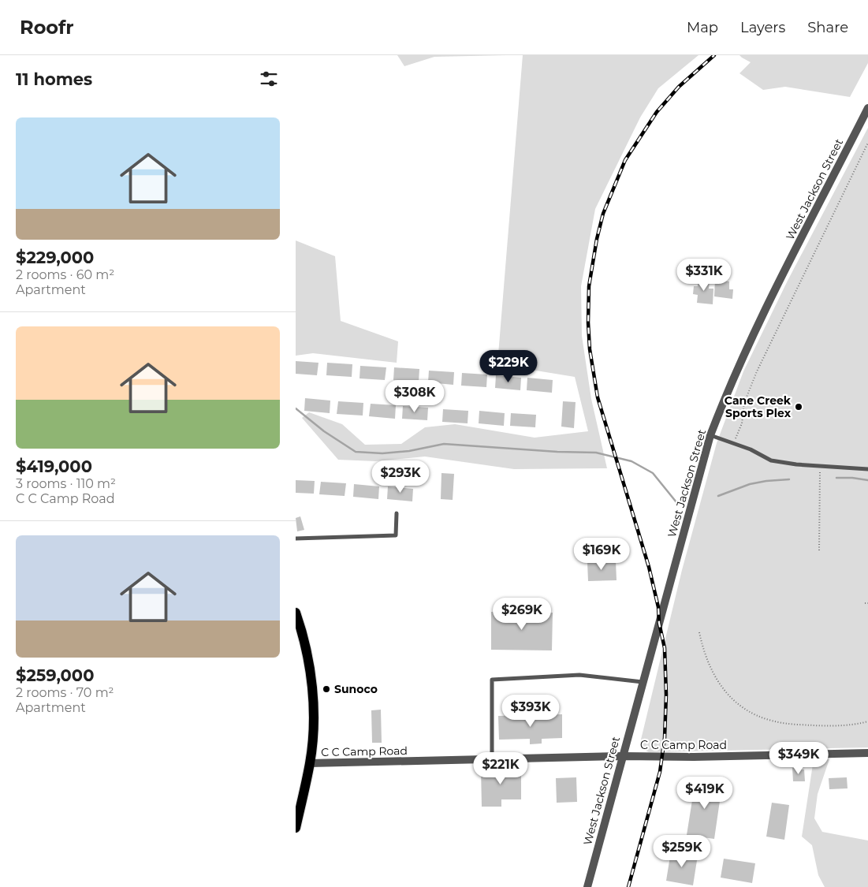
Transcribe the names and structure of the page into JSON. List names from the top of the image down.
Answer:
{
  "streets": {
    "street": ["West Jackson Street", "C C Camp Road"]
  },
  "crossings": [
    ["West Jackson Street", "C C Camp Road"]
  ],
  "places": ["Cane Creek Sports Plex", "Sunoco"],
  "page": {
    "header": "Roofr",
    "nav": ["Map", "Layers", "Share"],
    "heading": "11 homes",
    "list": [
      {
        "name": "$229,000",
        "note": "2 rooms · 60 m² · Apartment"
      },
      {
        "name": "$419,000",
        "note": "3 rooms · 110 m² · C C Camp Road"
      },
      {
        "name": "$259,000",
        "note": "2 rooms · 70 m² · Apartment"
      }
    ],
    "price": [
      "$331K",
      "$229K",
      "$308K",
      "$293K",
      "$169K",
      "$269K",
      "$393K",
      "$349K",
      "$221K",
      "$419K",
      "$259K"
    ]
  }
}
